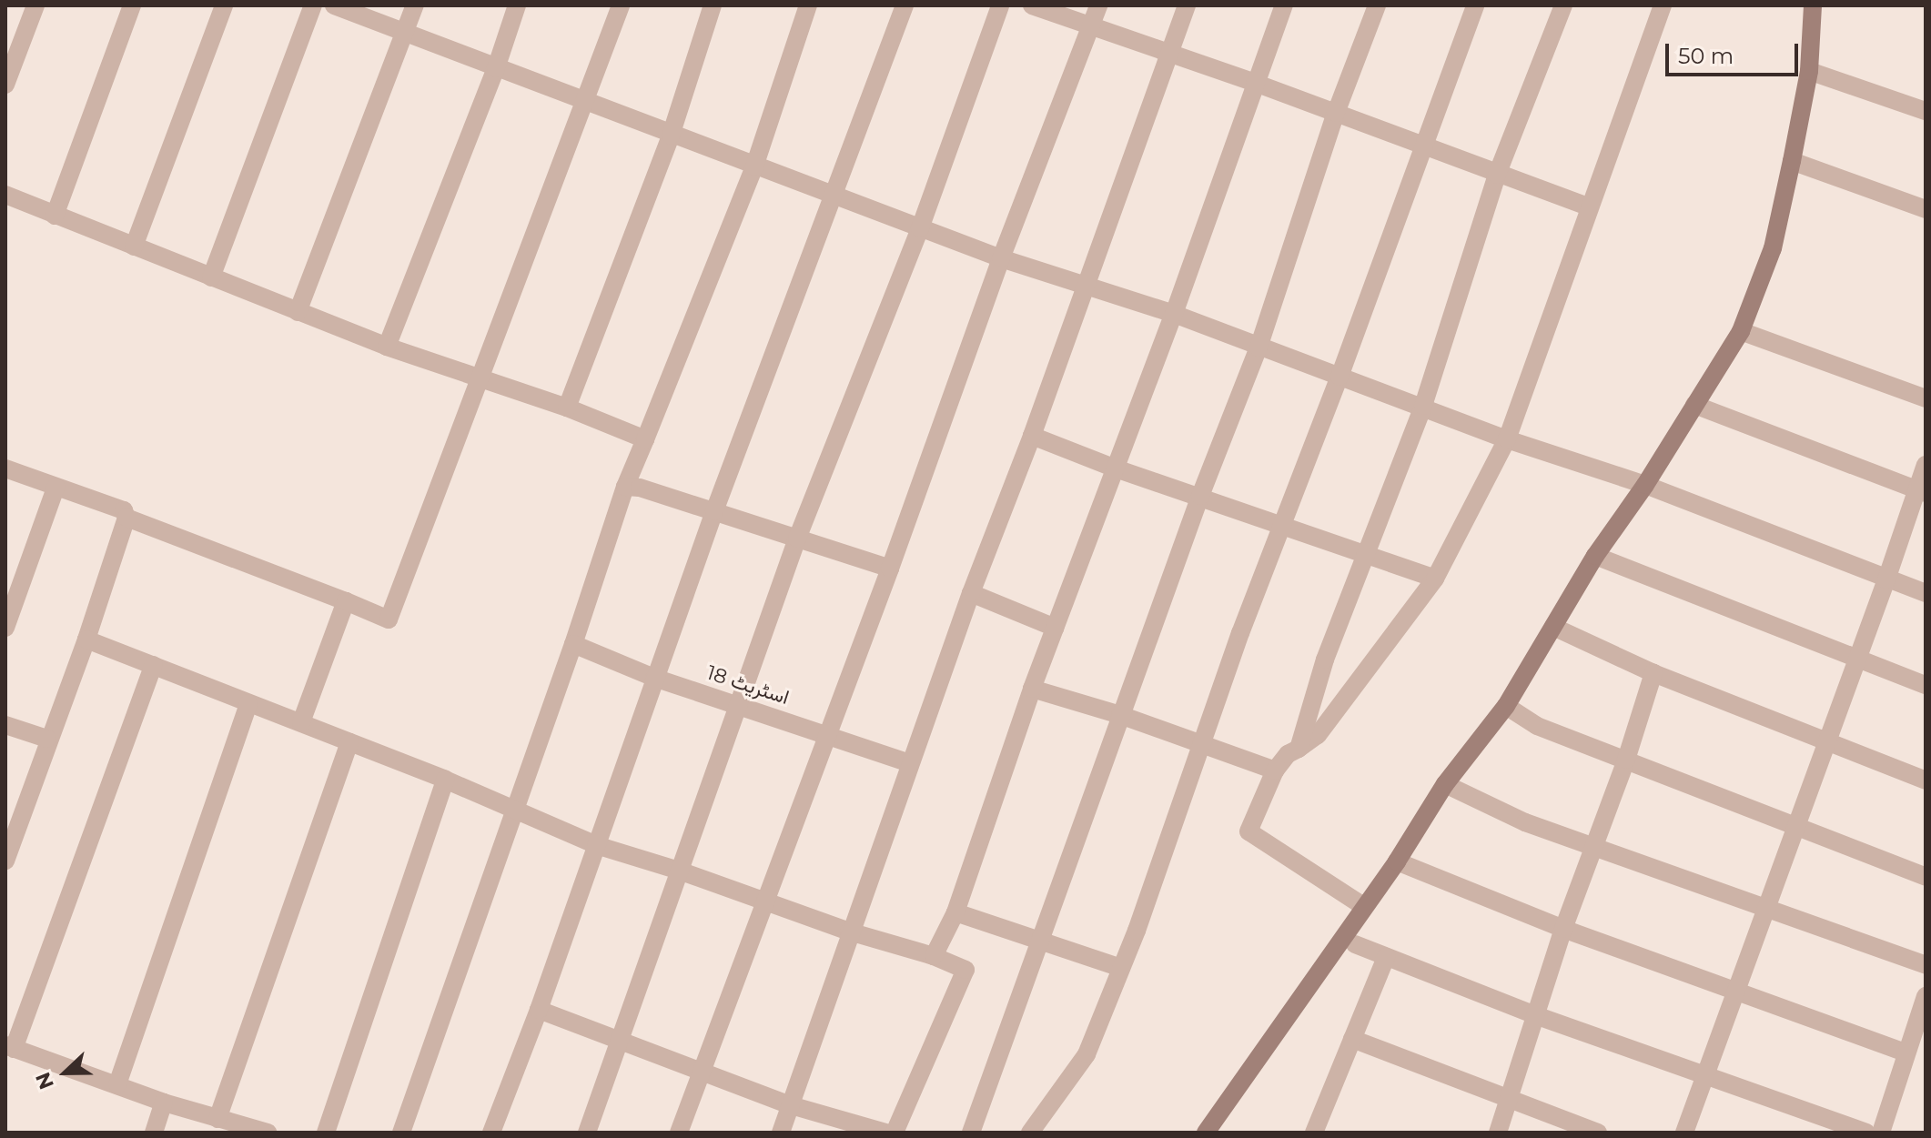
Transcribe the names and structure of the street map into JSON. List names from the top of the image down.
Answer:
{
  "streets": {
    "street": ["اسٹریٹ 18"]
  },
  "scale_bar": "50 m",
  "north": "left"
}
